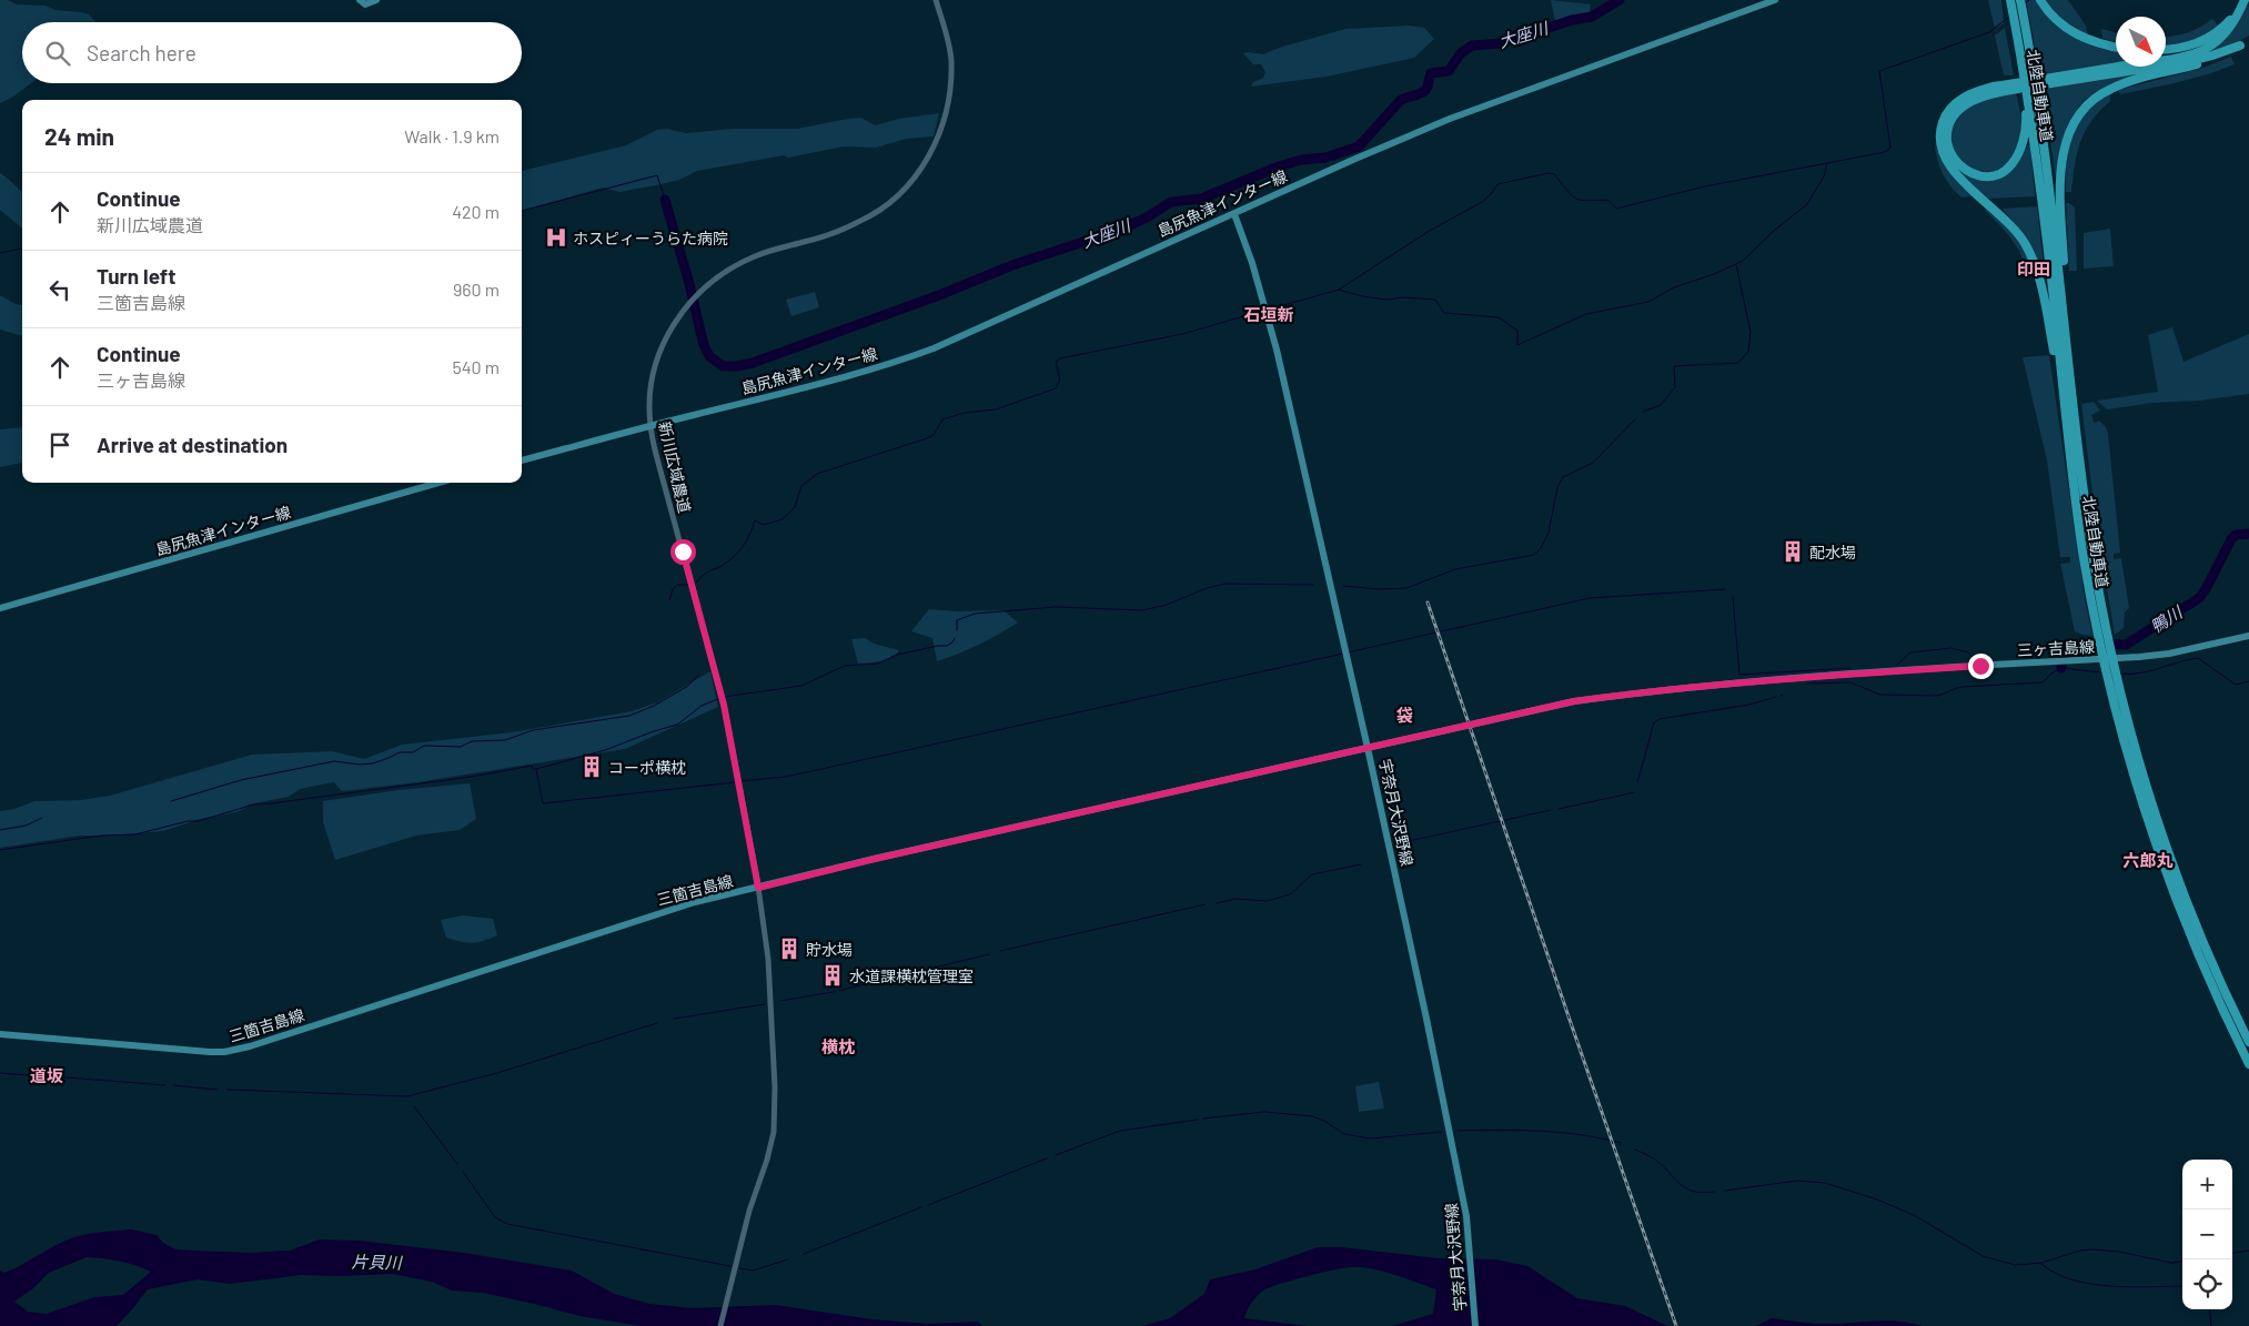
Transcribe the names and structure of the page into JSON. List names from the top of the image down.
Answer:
{
  "streets": {
    "highway": ["北陸自動車道"],
    "main road": [
      "島尻魚津インター線",
      "三ヶ吉島線",
      "宇奈月大沢野線",
      "三箇吉島線"
    ],
    "street": ["新川広域農道"]
  },
  "crossings": [
    ["島尻魚津インター線", "新川広域農道"],
    ["島尻魚津インター線", "宇奈月大沢野線"],
    ["新川広域農道", "三箇吉島線"],
    ["三ヶ吉島線", "三箇吉島線"],
    ["宇奈月大沢野線", "三箇吉島線"]
  ],
  "districts": [
    "印田",
    "石垣新",
    "袋",
    "六郎丸",
    "横枕",
    "道坂"
  ],
  "water": ["大座川", "鴨川", "片貝川"],
  "places": {
    "hospital": ["ホスピィーうらた病院"],
    "building": [
      "配水場",
      "コーポ横枕",
      "貯水場",
      "水道課横枕管理室"
    ]
  },
  "north": "bottom right",
  "page": {
    "search": "Search here",
    "heading": ["24 min", "Walk · 1.9 km"],
    "list": [
      ["Continue", "新川広域農道", "420 m"],
      ["Turn left", "三箇吉島線", "960 m"],
      ["Continue", "三ヶ吉島線", "540 m"],
      "Arrive at destination"
    ],
    "map_buttons": ["+", "−"]
  }
}
